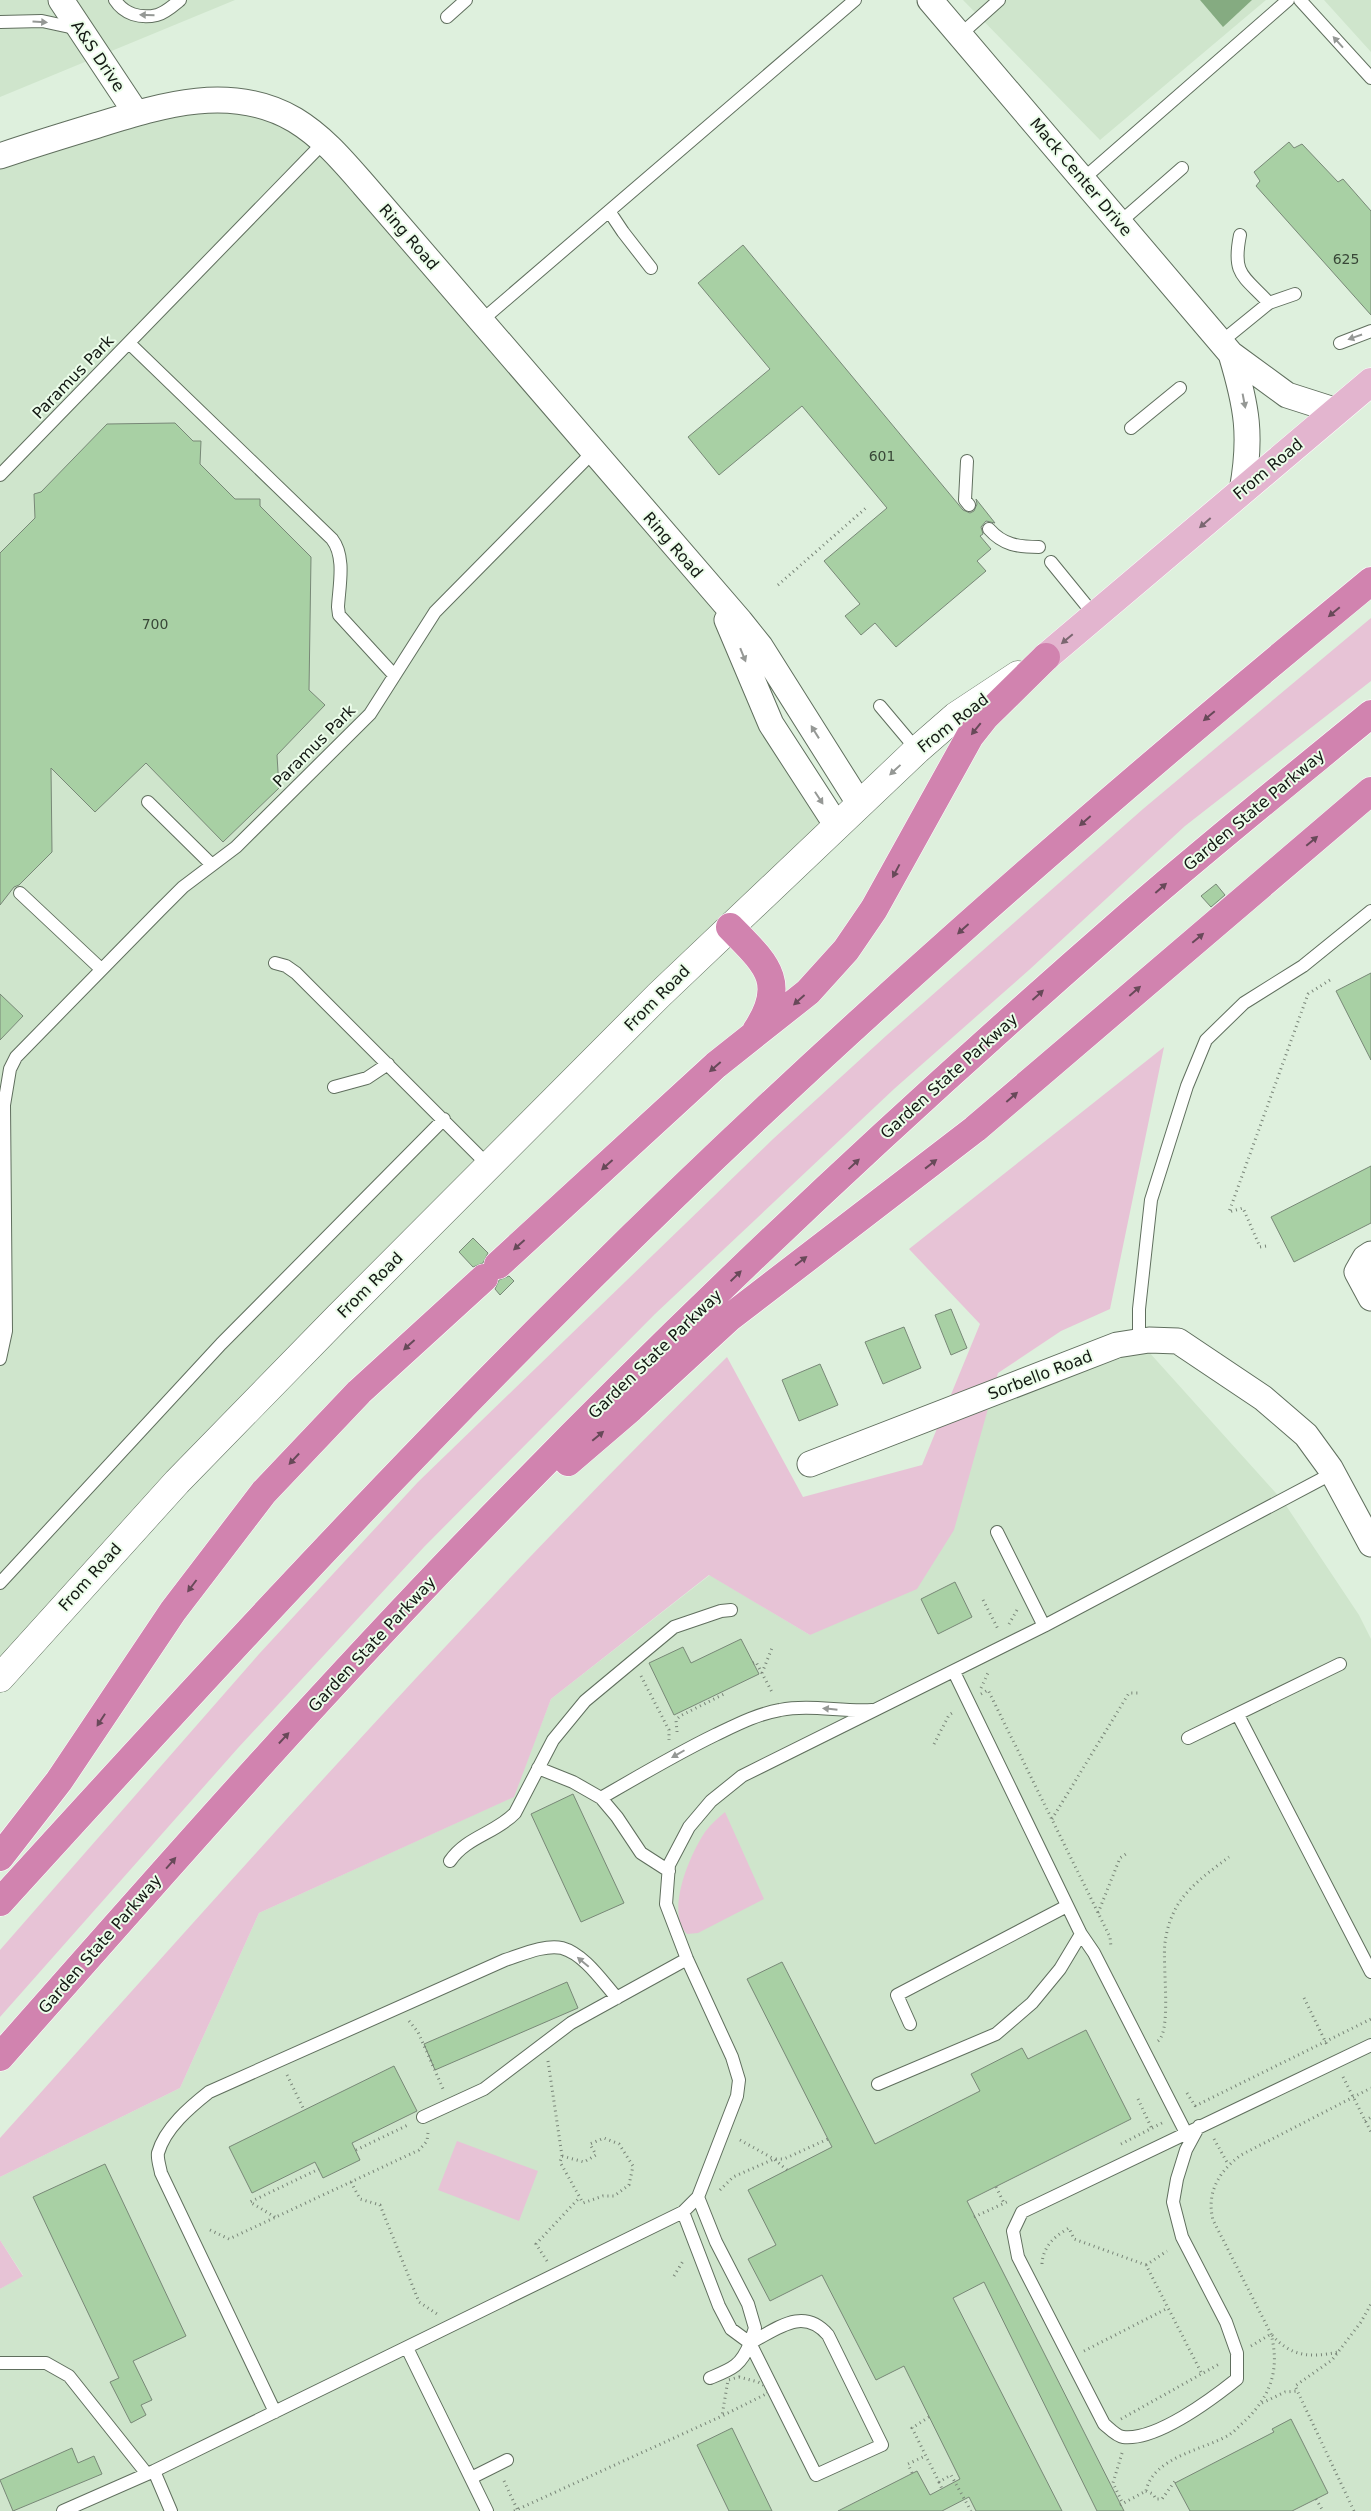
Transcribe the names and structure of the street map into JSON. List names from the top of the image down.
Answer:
{
  "streets": {
    "highway": ["Garden State Parkway"],
    "main road": ["From Road"],
    "street": [
      "A&S Drive",
      "Mack Center Drive",
      "Ring Road",
      "Sorbello Road"
    ],
    "lane": ["Paramus Park"]
  },
  "crossings": [
    ["A&S Drive", "Ring Road"],
    ["Mack Center Drive", "From Road"],
    ["Ring Road", "From Road"]
  ],
  "house_numbers": ["625", "601", "700"]
}
